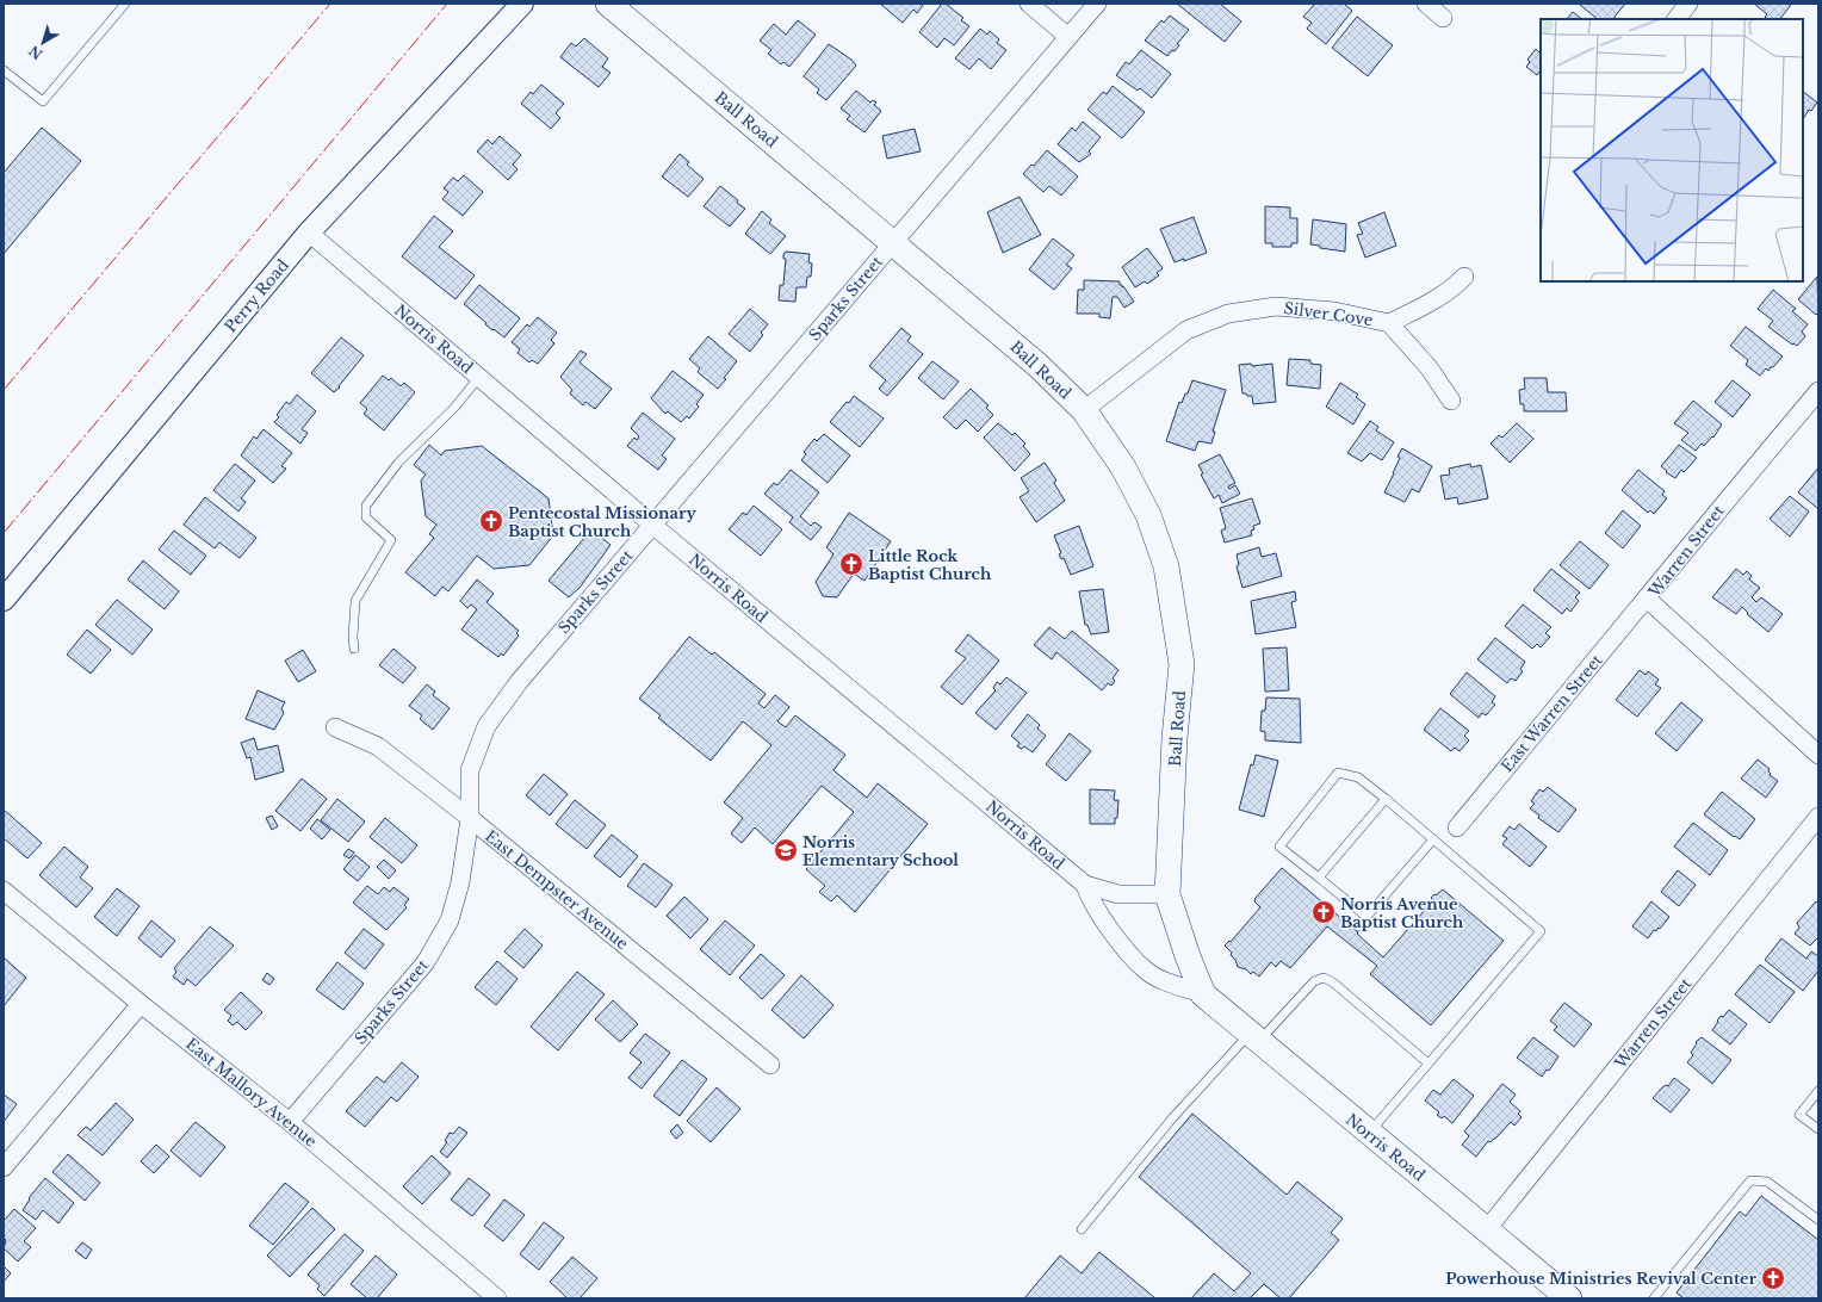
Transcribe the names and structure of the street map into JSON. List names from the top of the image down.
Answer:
{
  "streets": {
    "main road": ["Ball Road", "Norris Road"],
    "street": [
      "Perry Road",
      "Sparks Street",
      "Silver Cove",
      "Warren Street",
      "East Warren Street",
      "East Dempster Avenue",
      "East Mallory Avenue"
    ]
  },
  "crossings": [
    ["Ball Road", "Sparks Street"],
    ["Ball Road", "Silver Cove"],
    ["Ball Road", "Norris Road"],
    ["Perry Road", "Norris Road"],
    ["Sparks Street", "Norris Road"],
    ["Sparks Street", "East Dempster Avenue"],
    ["Sparks Street", "East Mallory Avenue"],
    ["Norris Road", "Warren Street"],
    ["Warren Street", "East Warren Street"]
  ],
  "places": {
    "church": [
      "Pentecostal Missionary Baptist Church",
      "Little Rock Baptist Church",
      "Norris Avenue Baptist Church",
      "Powerhouse Ministries Revival Center"
    ],
    "school or university": ["Norris Elementary School"]
  },
  "north": "bottom left"
}
